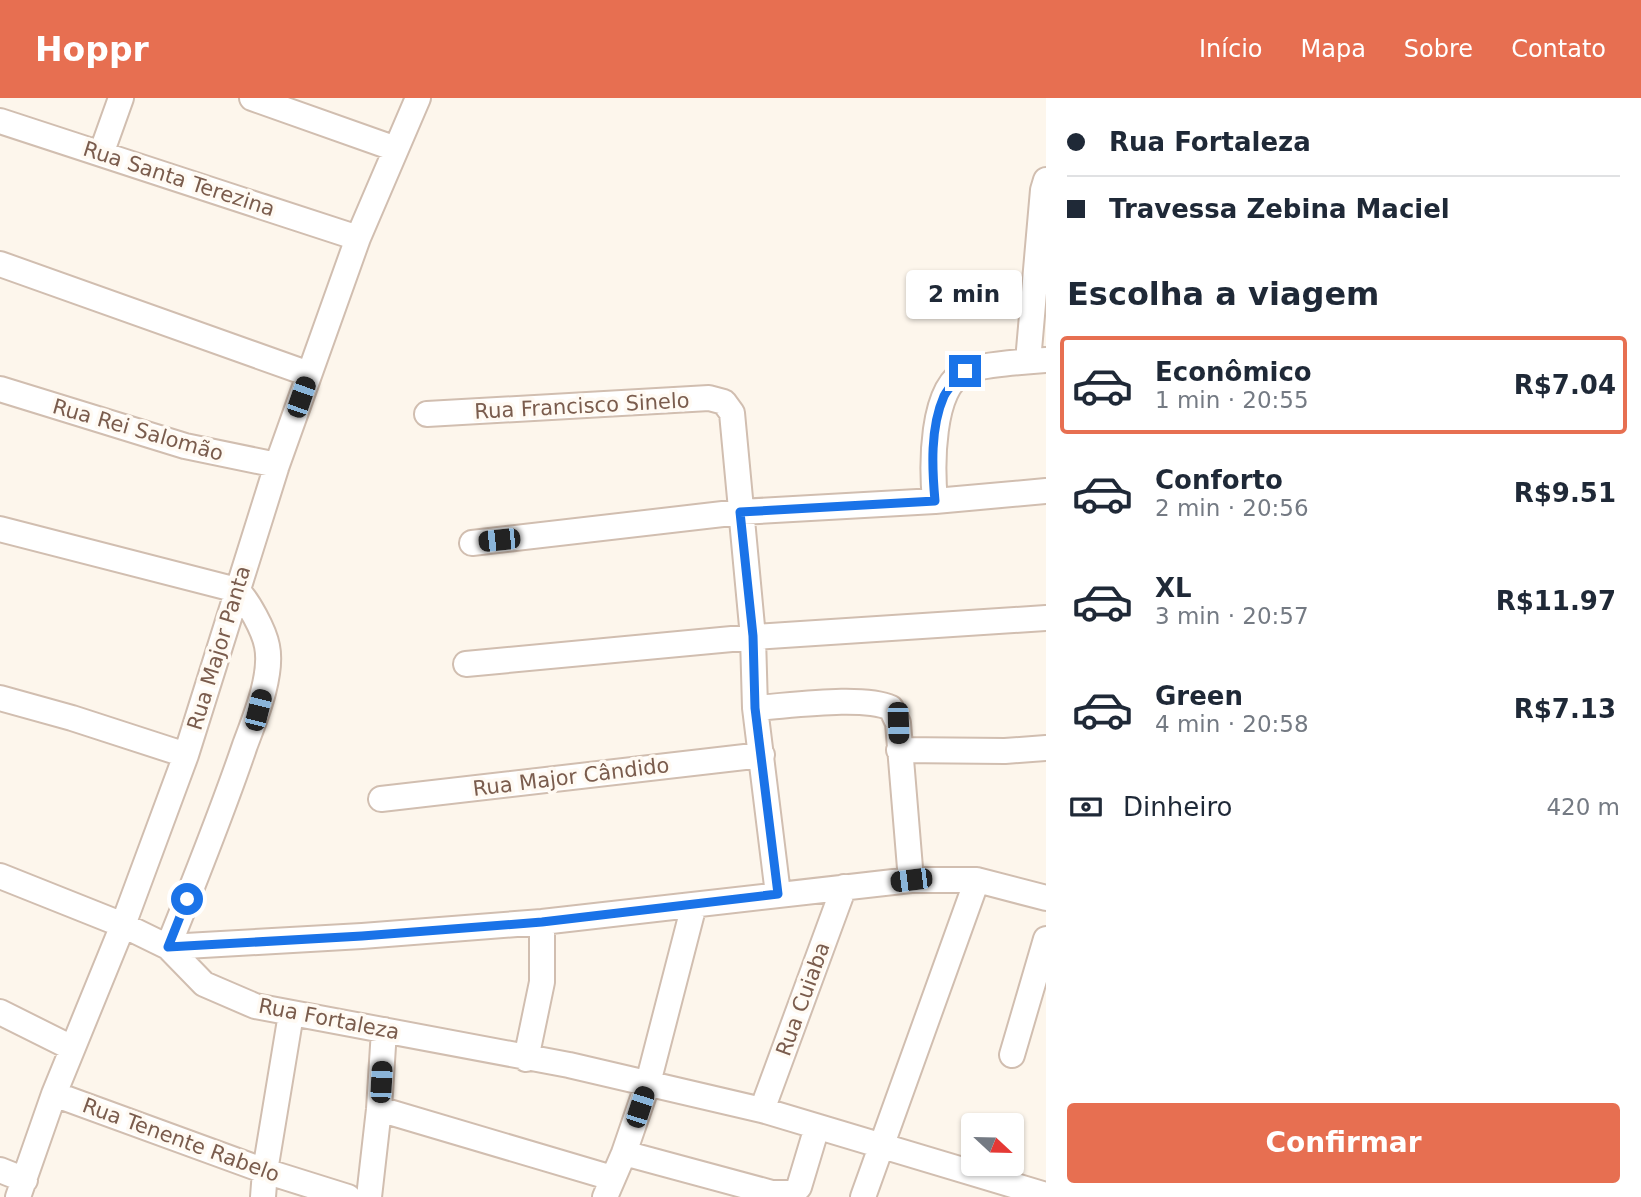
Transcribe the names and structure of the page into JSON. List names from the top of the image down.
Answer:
{
  "streets": {
    "street": [
      "Rua Santa Terezina",
      "Rua Francisco Sinelo",
      "Rua Rei Salomão",
      "Rua Major Panta",
      "Rua Major Cândido",
      "Rua Cuiaba",
      "Rua Fortaleza",
      "Rua Tenente Rabelo"
    ]
  },
  "crossings": [
    ["Rua Santa Terezina", "Rua Major Panta"],
    ["Rua Rei Salomão", "Rua Major Panta"],
    ["Rua Major Panta", "Rua Tenente Rabelo"],
    ["Rua Cuiaba", "Rua Fortaleza"]
  ],
  "north": "right",
  "page": {
    "header": "Hoppr",
    "nav": [
      "Início",
      "Mapa",
      "Sobre",
      "Contato"
    ],
    "banner": ["Rua Fortaleza", "Travessa Zebina Maciel"],
    "heading": "Escolha a viagem",
    "bubble": "2 min",
    "list": [
      {
        "name": "Econômico",
        "note": "1 min · 20:55",
        "value": "R$7.04"
      },
      {
        "name": "Conforto",
        "note": "2 min · 20:56",
        "value": "R$9.51"
      },
      {
        "name": "XL",
        "note": "3 min · 20:57",
        "value": "R$11.97"
      },
      {
        "name": "Green",
        "note": "4 min · 20:58",
        "value": "R$7.13"
      }
    ],
    "pay": ["Dinheiro", "420 m"],
    "buttons": "Confirmar"
  }
}
